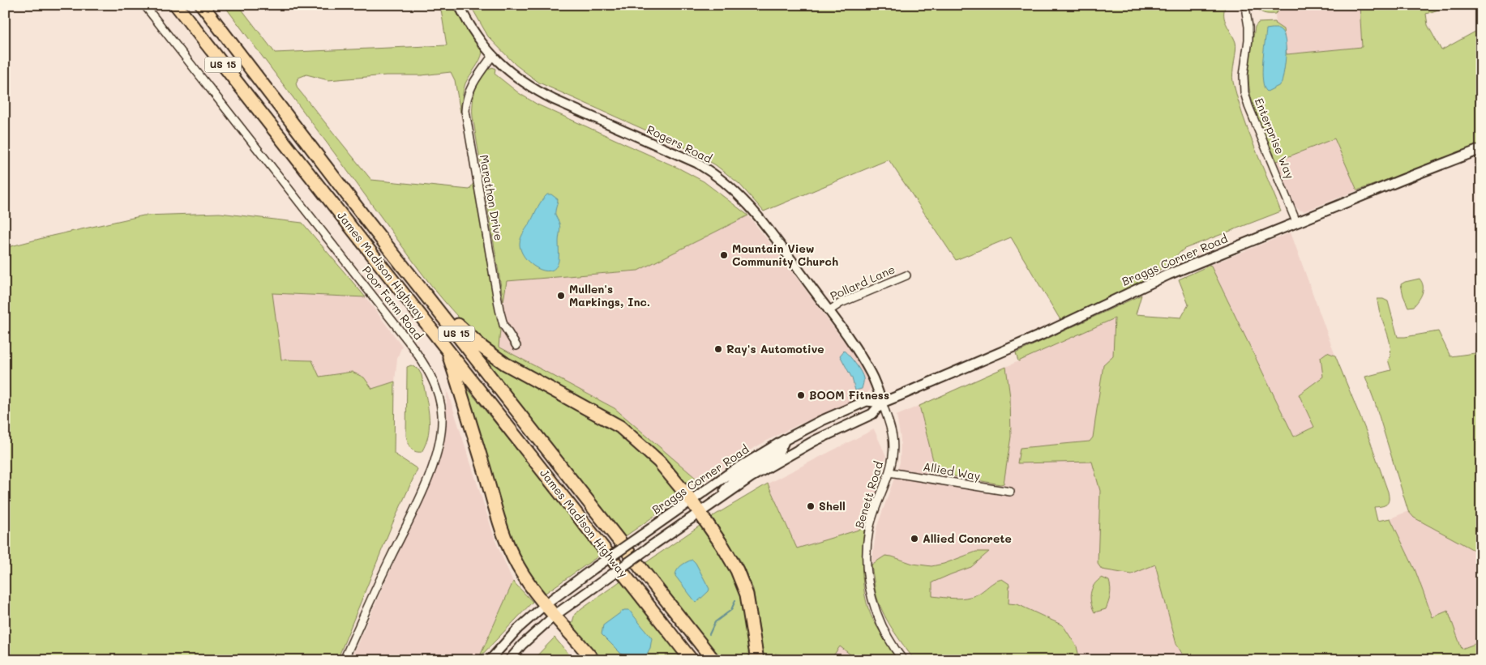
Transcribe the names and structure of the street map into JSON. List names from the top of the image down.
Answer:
{
  "streets": {
    "highway": ["US 15", "James Madison Highway"],
    "main road": ["Braggs Corner Road"],
    "street": [
      "Enterprise Way",
      "Rogers Road",
      "Marathon Drive",
      "Pollard Lane",
      "Poor Farm Road",
      "Allied Way",
      "Benett Road"
    ]
  },
  "crossings": [
    ["Enterprise Way", "Braggs Corner Road"],
    ["Rogers Road", "Marathon Drive"],
    ["Rogers Road", "Braggs Corner Road"],
    ["Rogers Road", "Pollard Lane"],
    ["Rogers Road", "Benett Road"],
    ["Braggs Corner Road", "Benett Road"],
    ["Allied Way", "Benett Road"]
  ],
  "places": [
    "Mountain View Community Church",
    "Mullen's Markings, Inc.",
    "Ray's Automotive",
    "BOOM Fitness",
    "Shell",
    "Allied Concrete"
  ]
}
